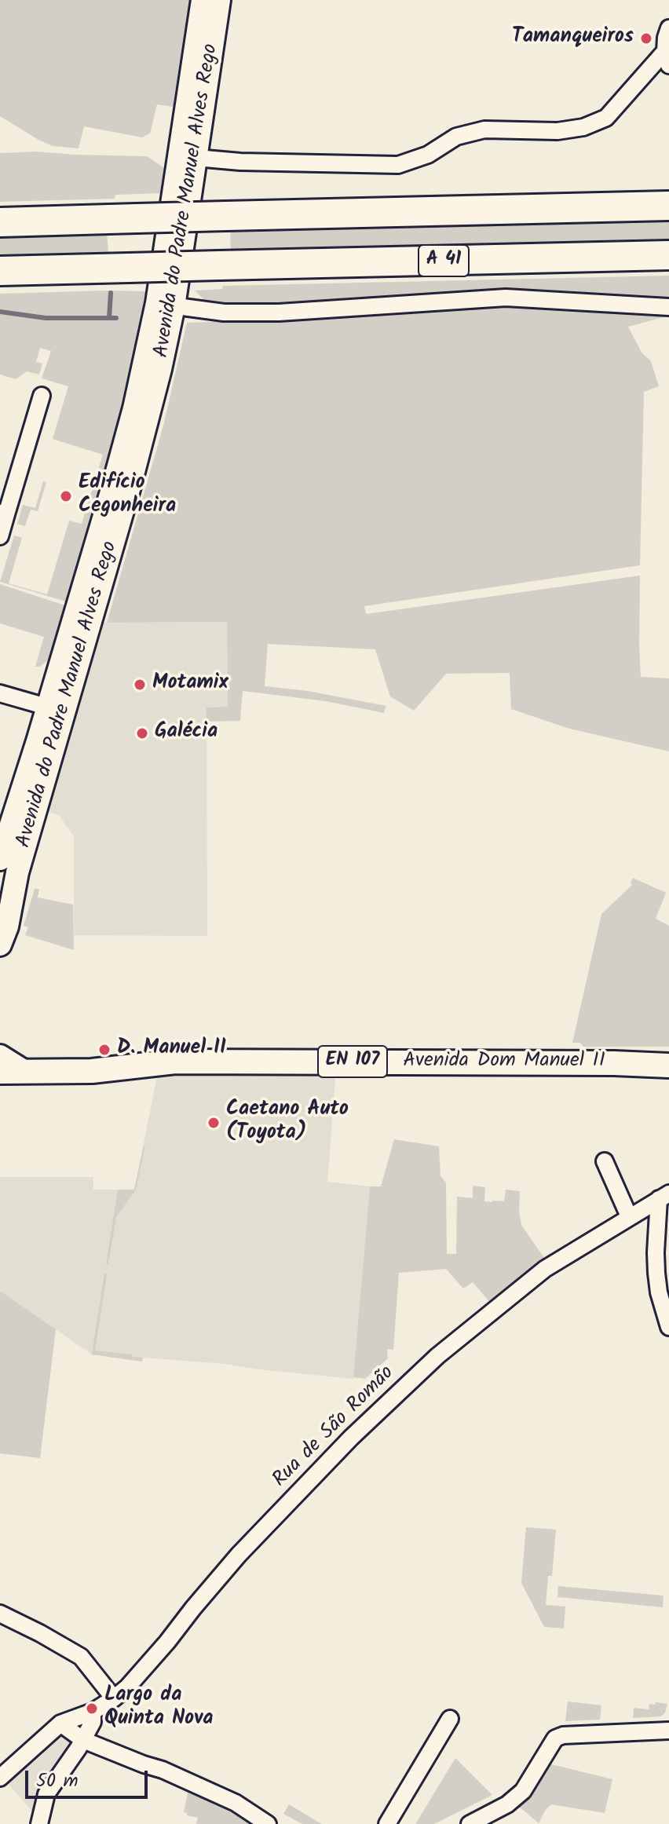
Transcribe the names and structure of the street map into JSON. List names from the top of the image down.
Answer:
{
  "streets": {
    "highway": ["A 41"],
    "main road": ["Avenida do Padre Manuel Alves Rego", "EN 107", "Avenida Dom Manuel II"],
    "street": ["Rua de São Romão"]
  },
  "places": [
    "Tamanqueiros",
    "Edifício Cegonheira",
    "Motamix",
    "Galécia",
    "D. Manuel II",
    "Caetano Auto (Toyota)",
    "Largo da Quinta Nova"
  ],
  "scale_bar": "50 m"
}
